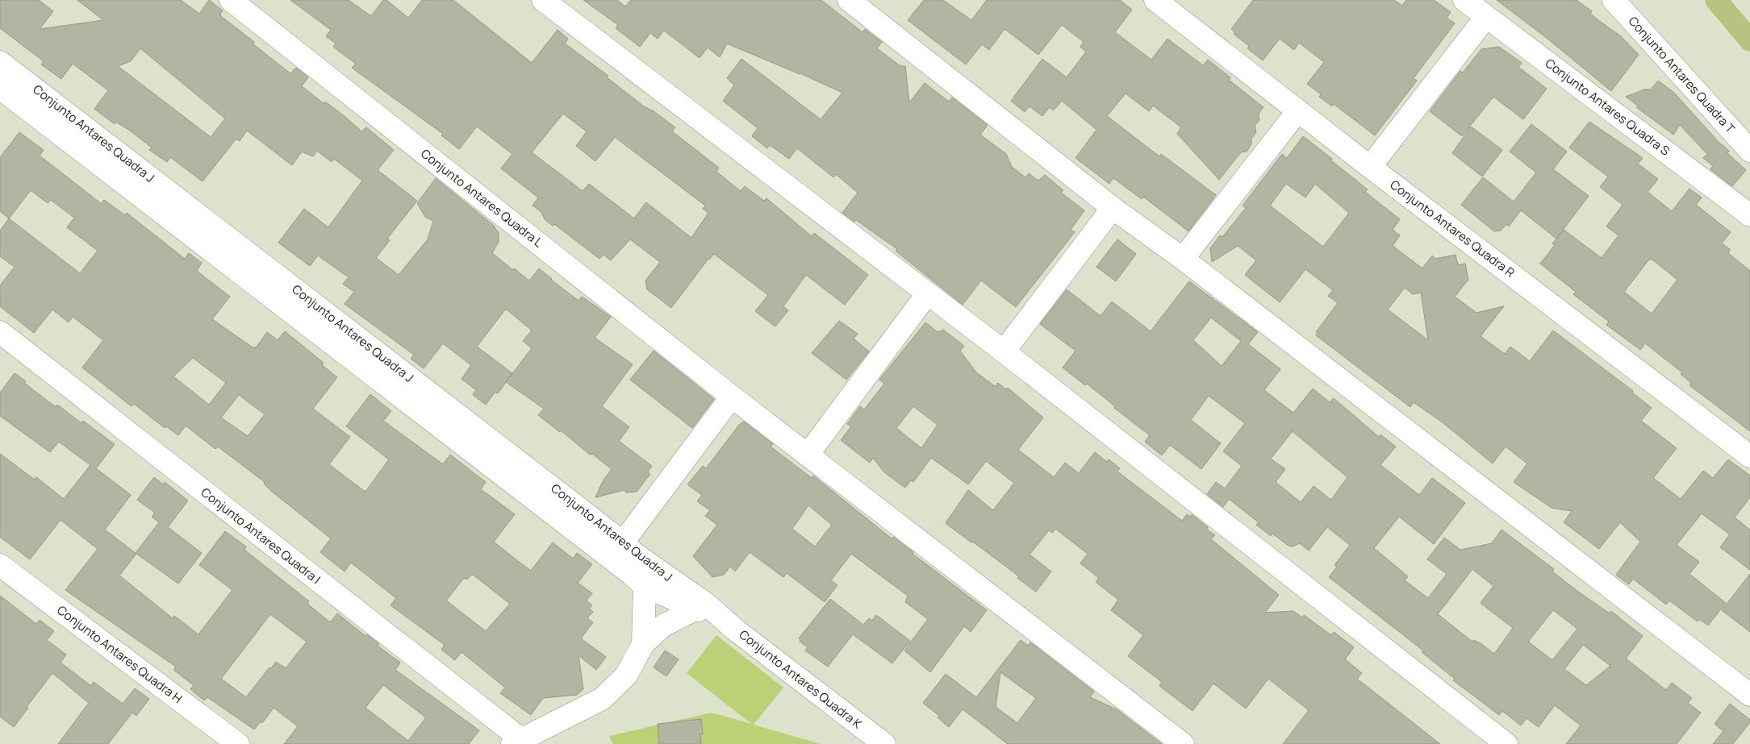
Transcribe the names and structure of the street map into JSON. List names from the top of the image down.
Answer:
{
  "streets": {
    "street": [
      "Conjunto Antares Quadra T",
      "Conjunto Antares Quadra S",
      "Conjunto Antares Quadra J",
      "Conjunto Antares Quadra L",
      "Conjunto Antares Quadra R",
      "Conjunto Antares Quadra I",
      "Conjunto Antares Quadra H",
      "Conjunto Antares Quadra K"
    ]
  },
  "crossings": [
    ["Conjunto Antares Quadra J", "Conjunto Antares Quadra K"]
  ]
}
